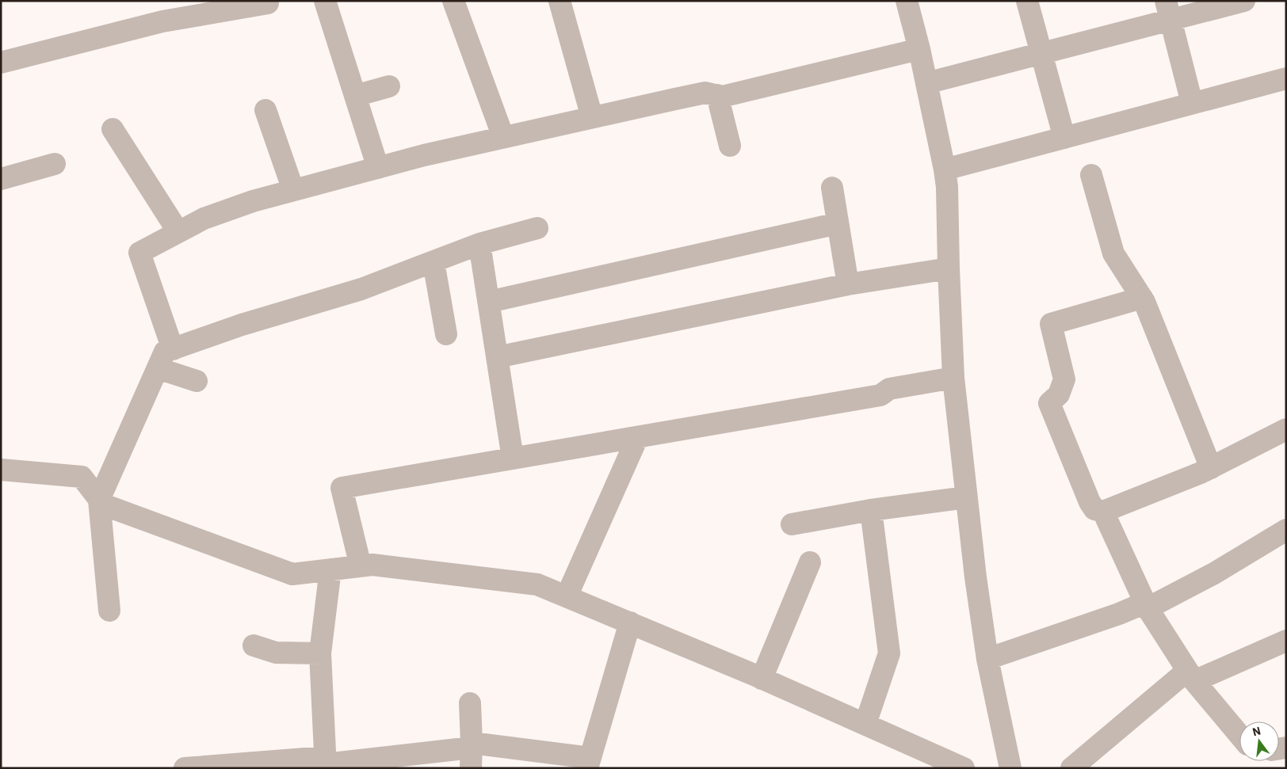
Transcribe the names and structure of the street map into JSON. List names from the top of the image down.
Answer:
{
  "north": "top"
}
